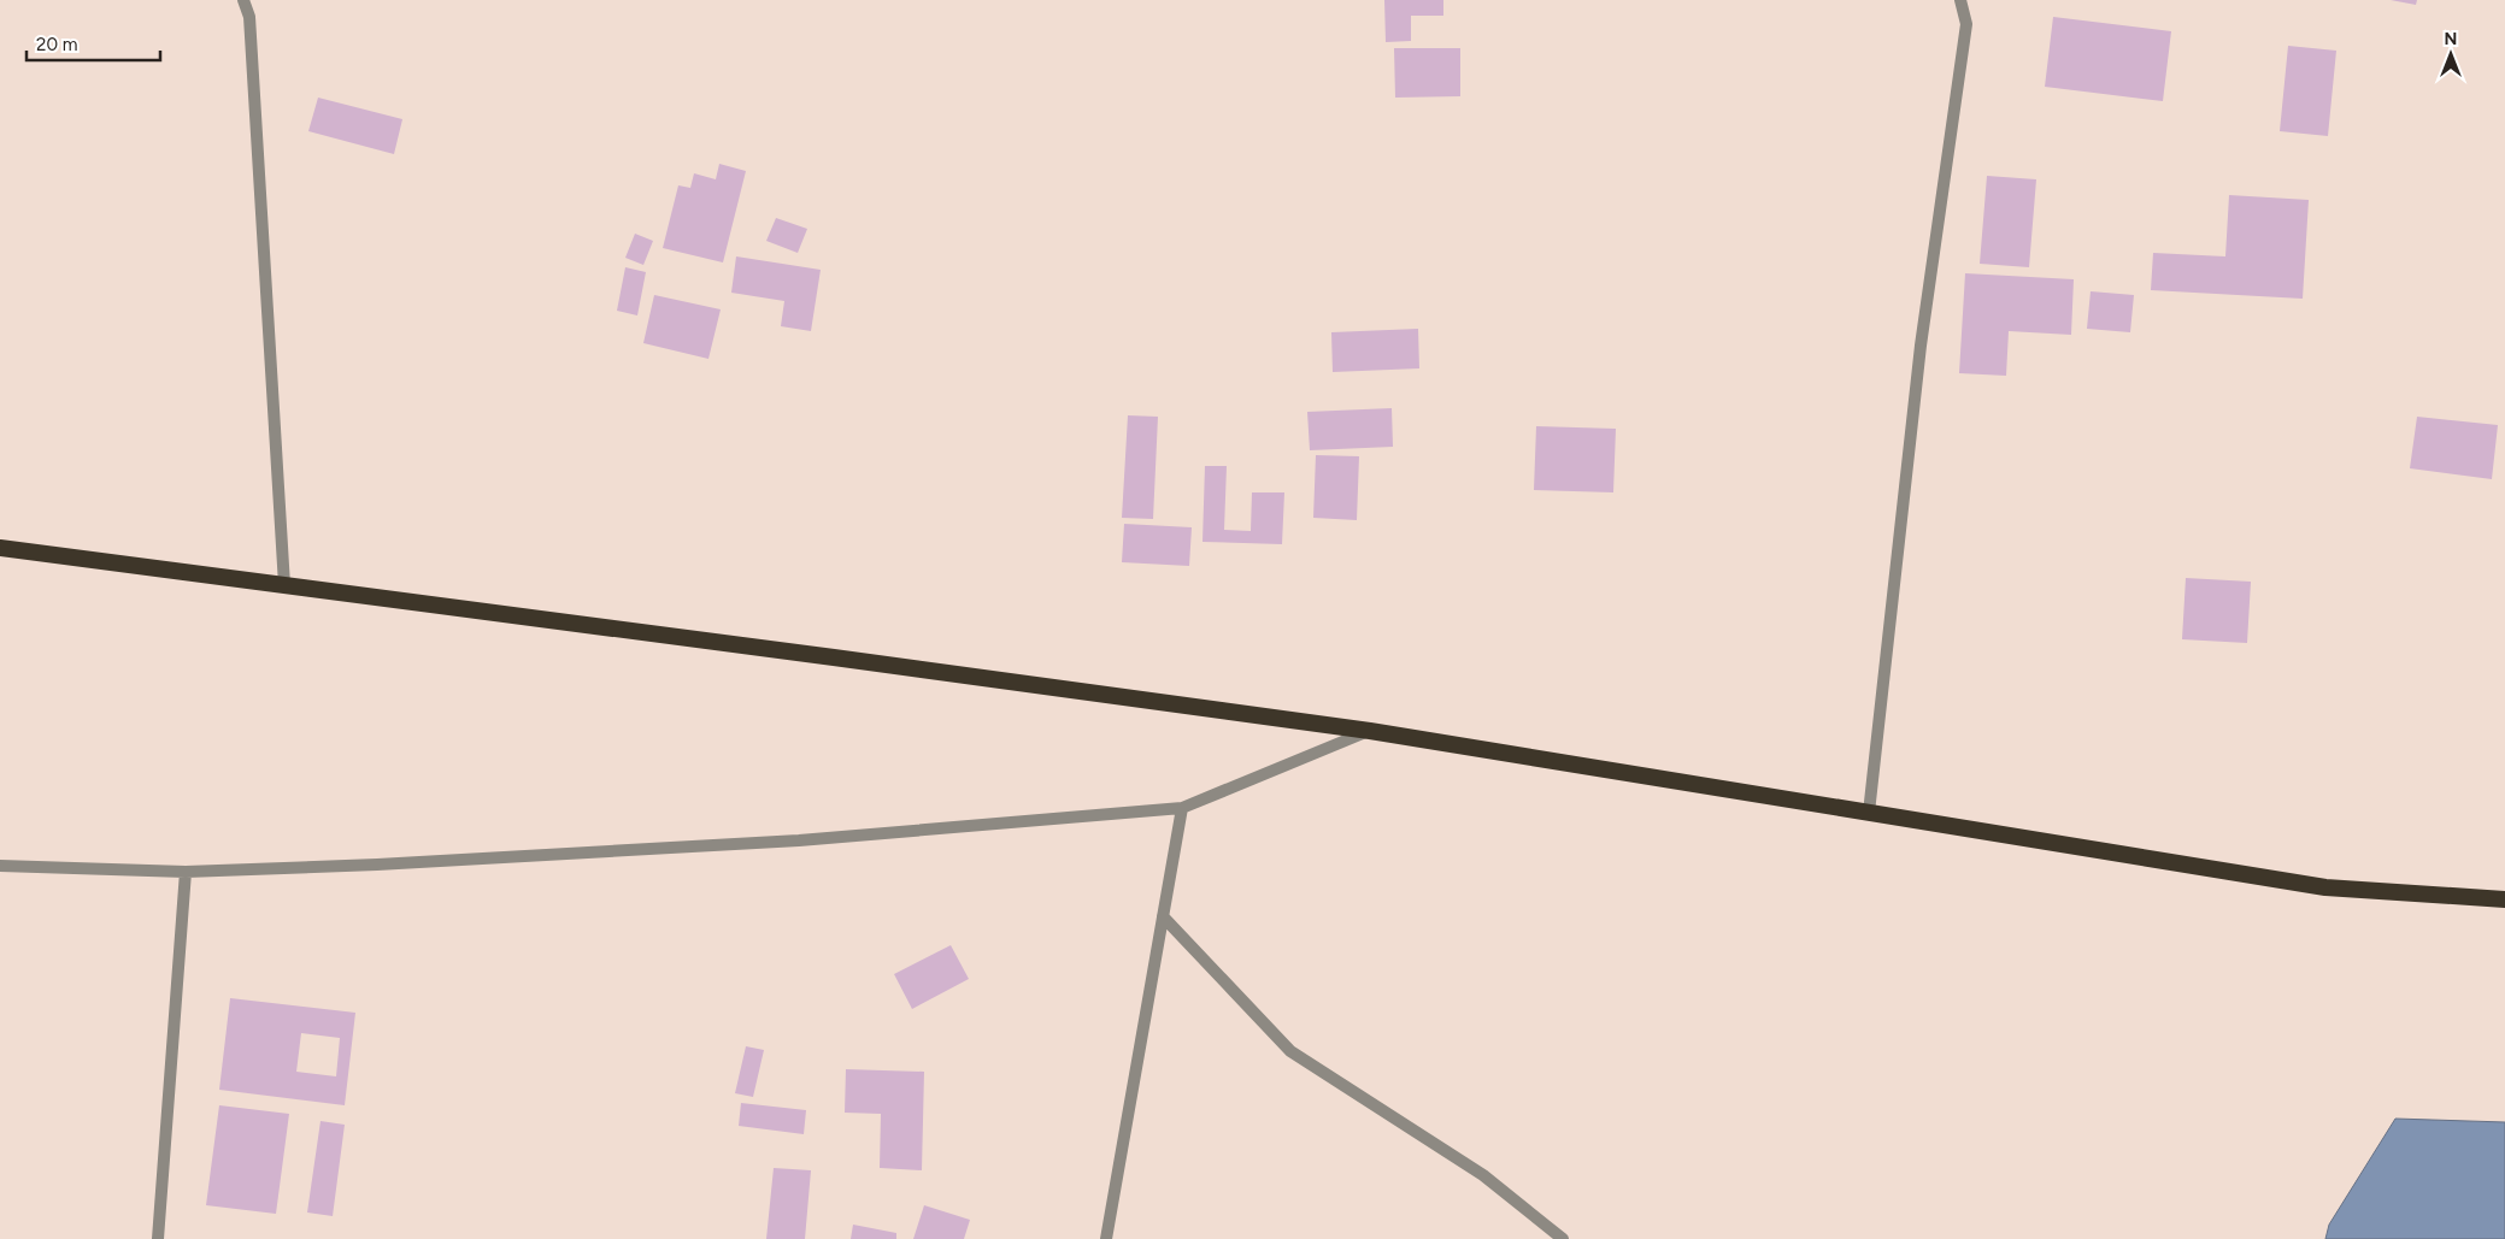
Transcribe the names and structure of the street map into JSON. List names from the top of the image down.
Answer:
{
  "scale_bar": "20 m",
  "north": "top"
}
